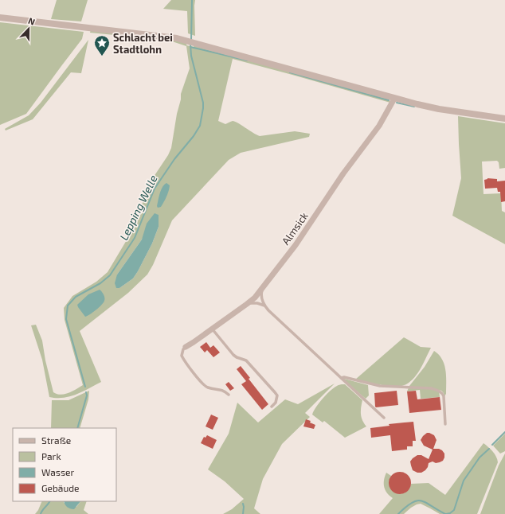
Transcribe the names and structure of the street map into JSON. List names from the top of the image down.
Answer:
{
  "streets": {
    "street": ["Almsick"]
  },
  "water": ["Lepping Welle"],
  "places": {
    "place": ["Schlacht bei Stadtlohn"]
  },
  "legend": [
    "Straße",
    "Park",
    "Wasser",
    "Gebäude"
  ],
  "north": "top"
}
